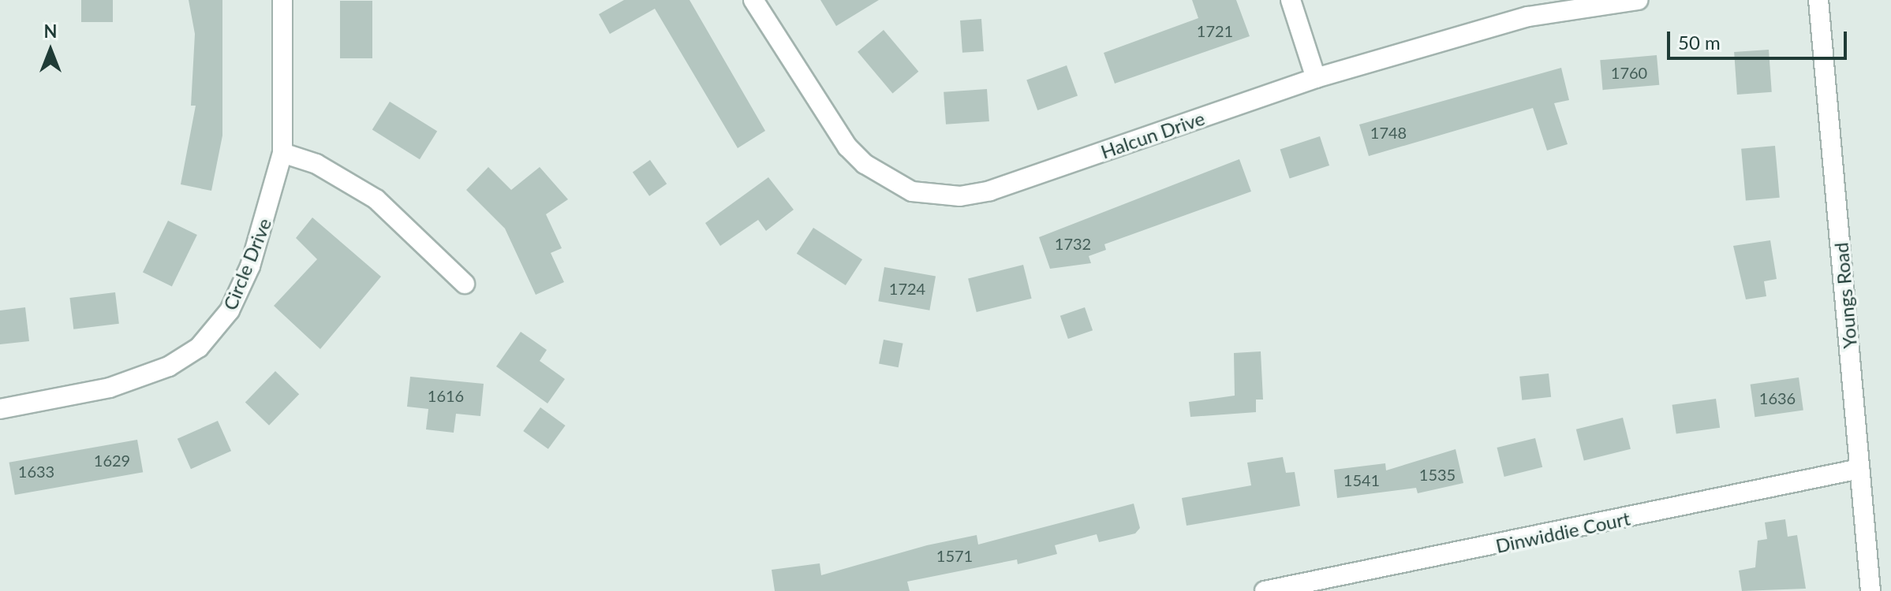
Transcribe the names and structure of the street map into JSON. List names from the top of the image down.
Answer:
{
  "streets": {
    "street": [
      "Halcun Drive",
      "Circle Drive",
      "Youngs Road",
      "Dinwiddie Court"
    ]
  },
  "crossings": [
    ["Youngs Road", "Dinwiddie Court"]
  ],
  "house_numbers": [
    "1721",
    "1760",
    "1748",
    "1732",
    "1724",
    "1616",
    "1636",
    "1629",
    "1633",
    "1535",
    "1541",
    "1571"
  ],
  "scale_bar": "50 m",
  "north": "top"
}
